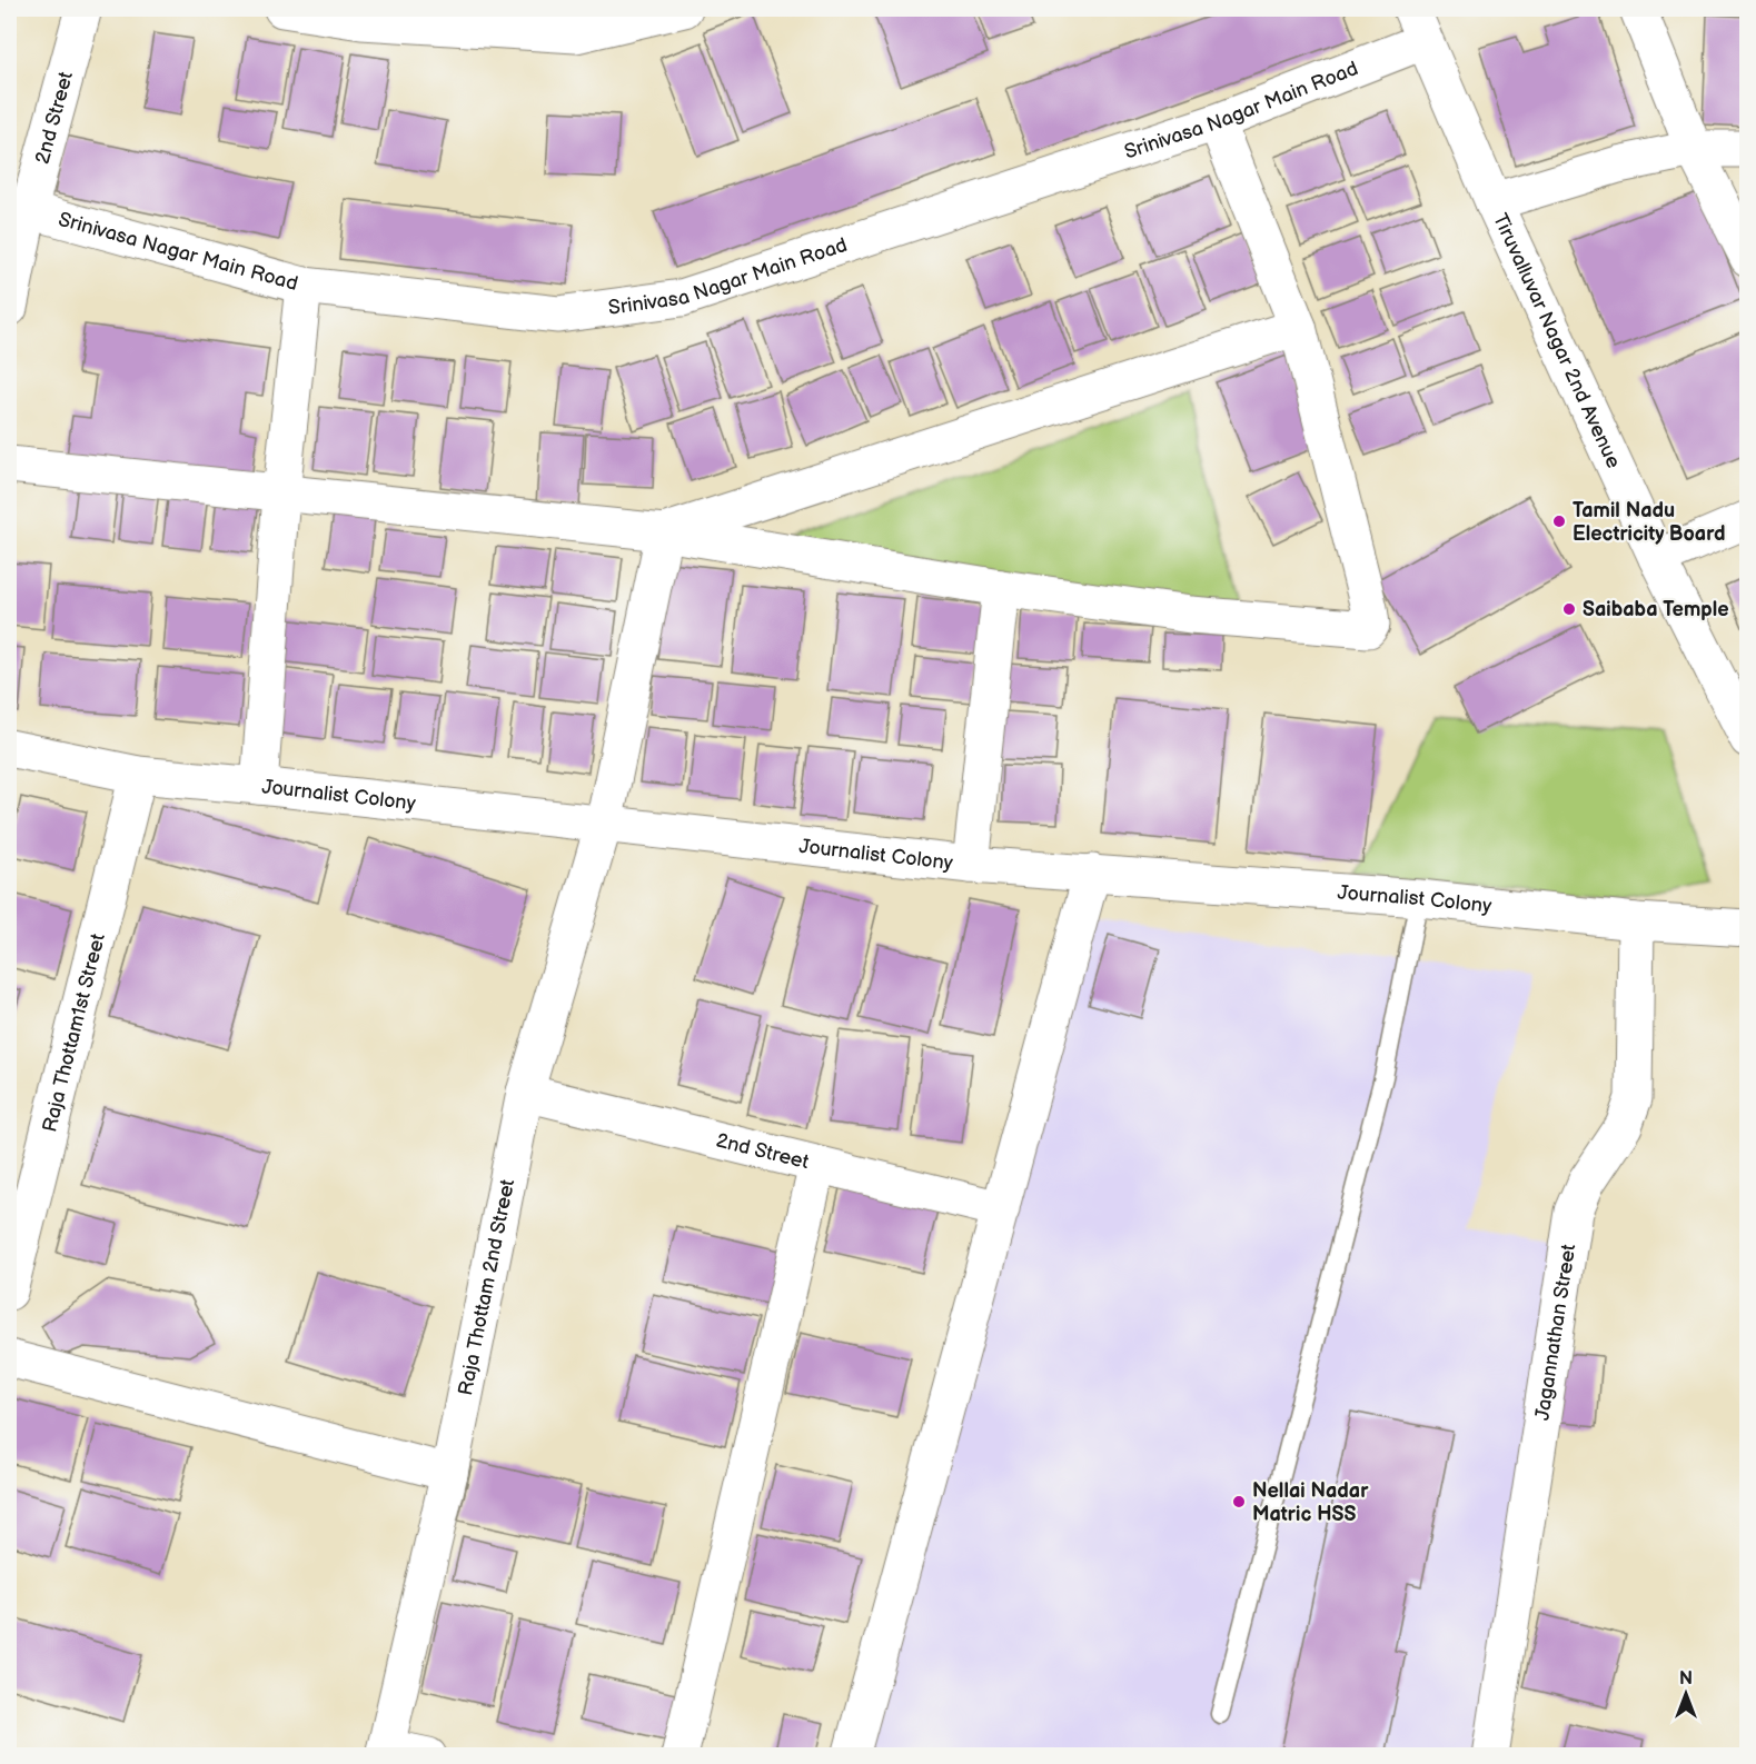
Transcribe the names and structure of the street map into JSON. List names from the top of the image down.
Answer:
{
  "streets": {
    "street": [
      "Srinivasa Nagar Main Road",
      "2nd Street",
      "Tiruvalluvar Nagar 2nd Avenue",
      "Journalist Colony",
      "Raja Thottam1st Street",
      "Raja Thottam 2nd Street",
      "Jagannathan Street"
    ]
  },
  "crossings": [
    ["Srinivasa Nagar Main Road", "2nd Street"],
    ["Srinivasa Nagar Main Road", "Tiruvalluvar Nagar 2nd Avenue"],
    ["2nd Street", "Raja Thottam 2nd Street"],
    ["Journalist Colony", "Raja Thottam1st Street"],
    ["Journalist Colony", "Raja Thottam 2nd Street"],
    ["Journalist Colony", "Jagannathan Street"]
  ],
  "places": ["Tamil Nadu Electricity Board", "Saibaba Temple", "Nellai Nadar Matric HSS"],
  "north": "top"
}
